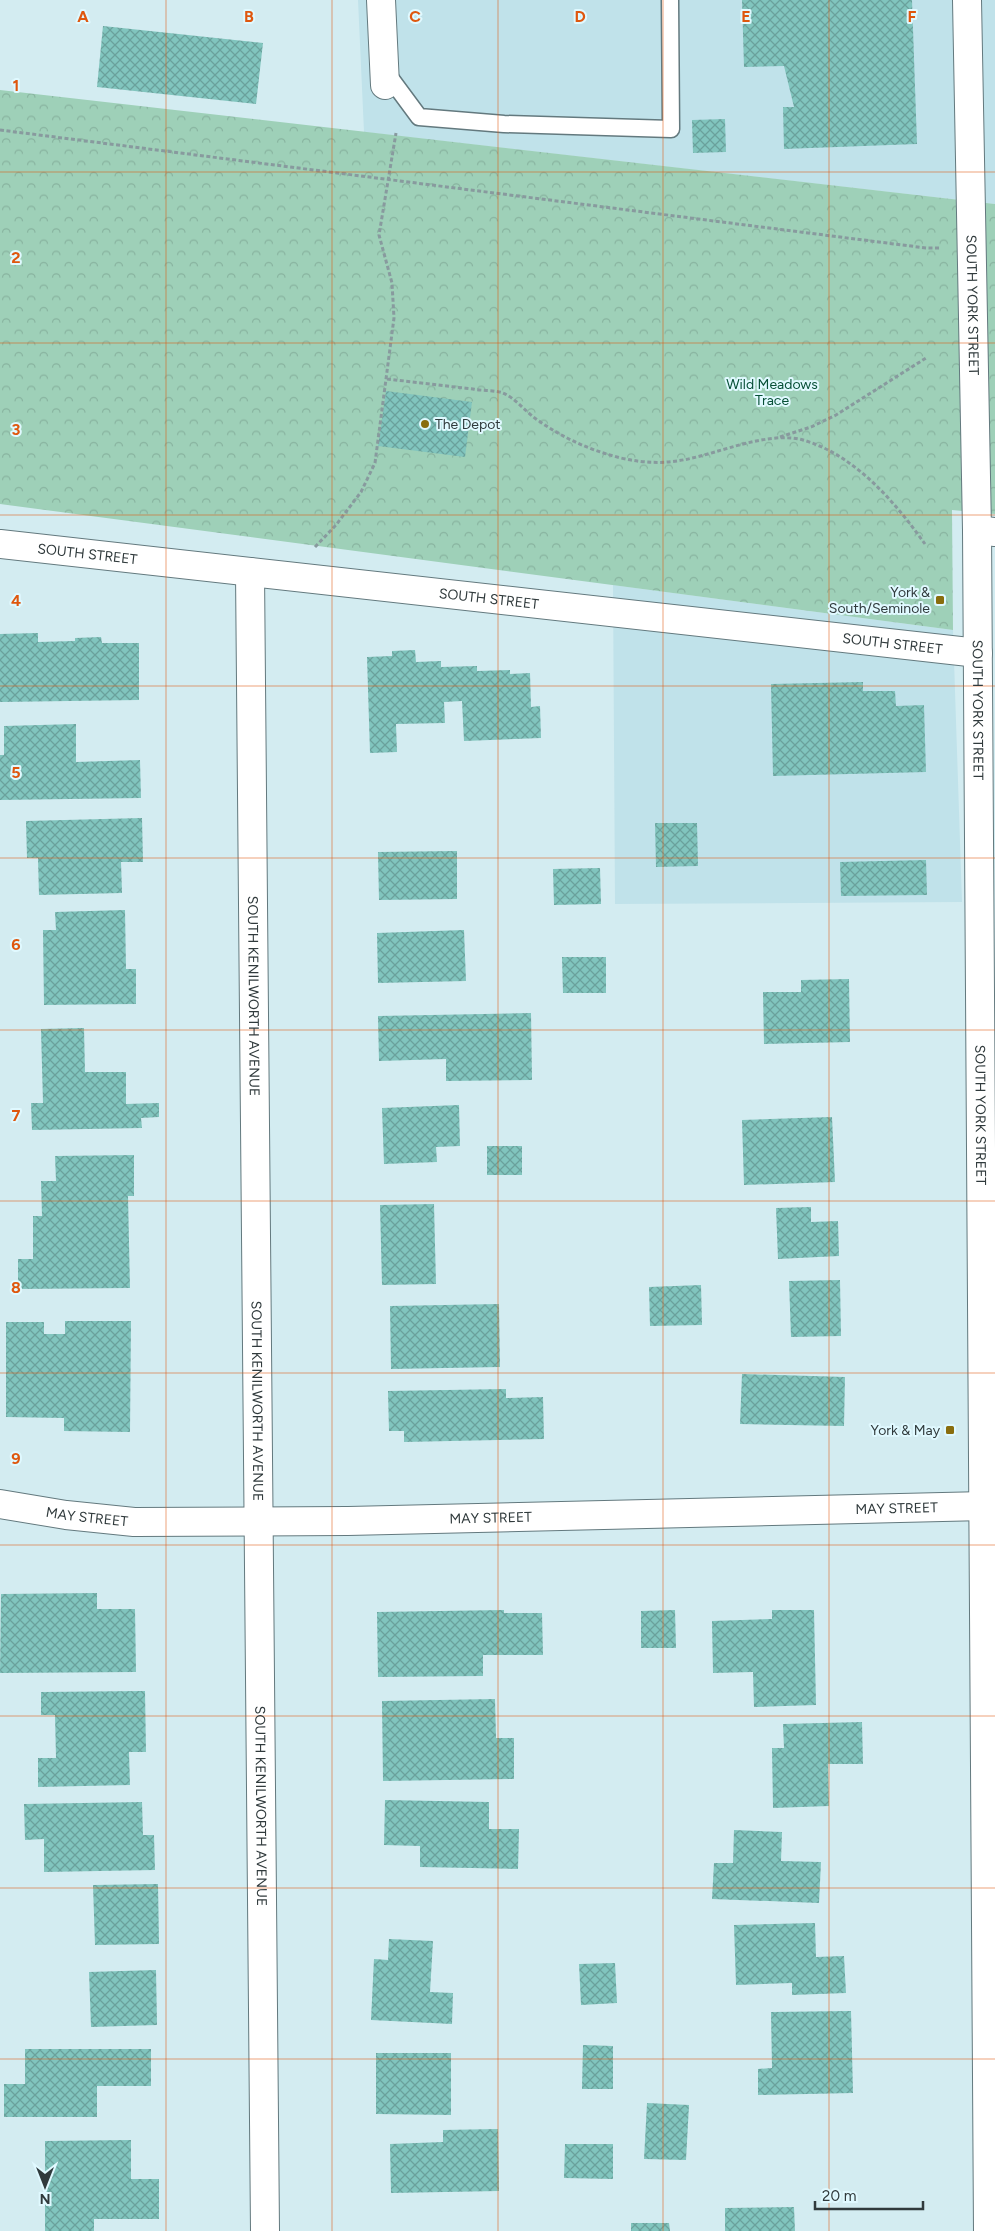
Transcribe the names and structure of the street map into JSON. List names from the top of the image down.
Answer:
{
  "streets": {
    "street": [
      "SOUTH YORK STREET",
      "SOUTH STREET",
      "SOUTH KENILWORTH AVENUE",
      "MAY STREET"
    ]
  },
  "crossings": [
    ["SOUTH YORK STREET", "SOUTH STREET"],
    ["SOUTH YORK STREET", "MAY STREET"],
    ["SOUTH STREET", "SOUTH KENILWORTH AVENUE"],
    ["SOUTH KENILWORTH AVENUE", "MAY STREET"]
  ],
  "parks": ["Wild Meadows Trace"],
  "places": {
    "other": ["The Depot"],
    "transit": ["York & South/Seminole", "York & May"]
  },
  "scale_bar": "20 m",
  "north": "bottom",
  "grid": {
    "columns": [
      "A",
      "B",
      "C",
      "D",
      "E",
      "F"
    ],
    "rows": [
      "1",
      "2",
      "3",
      "4",
      "5",
      "6",
      "7",
      "8",
      "9"
    ]
  }
}
